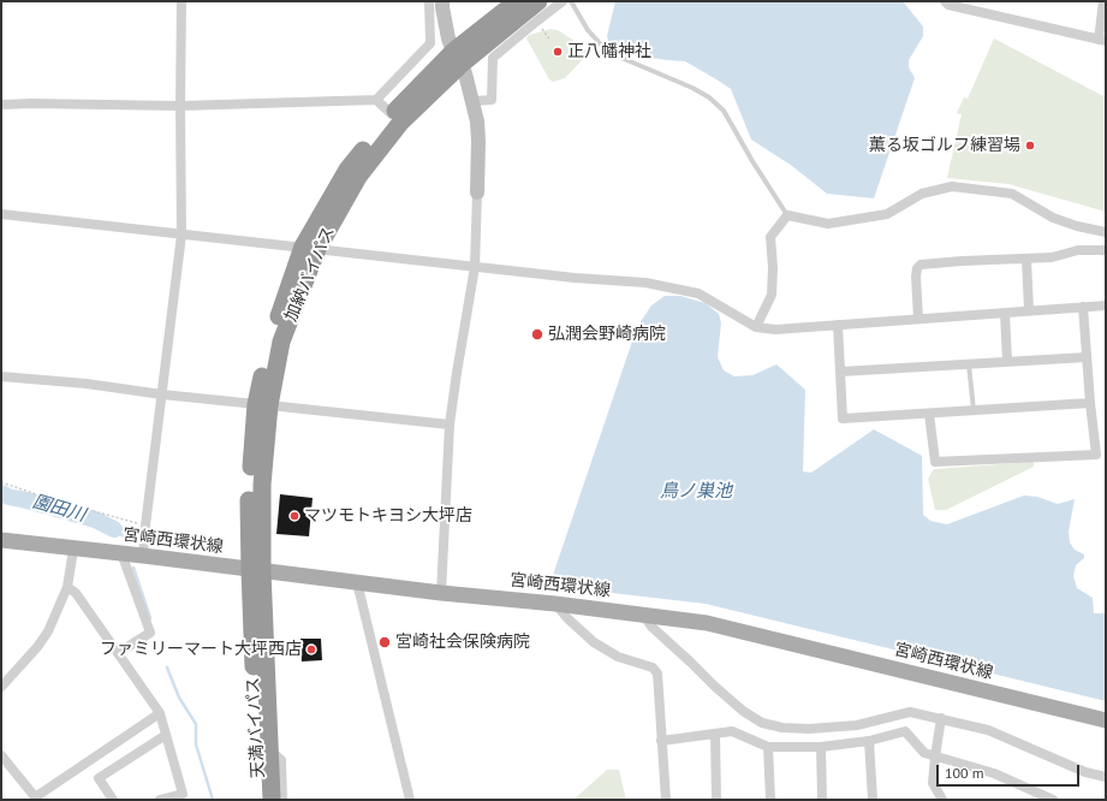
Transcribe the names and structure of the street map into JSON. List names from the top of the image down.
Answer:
{
  "streets": {
    "highway": ["加納バイパス", "天満バイパス"],
    "main road": ["宮崎西環状線"]
  },
  "crossings": [
    ["加納バイパス", "宮崎西環状線"],
    ["加納バイパス", "天満バイパス"],
    ["宮崎西環状線", "天満バイパス"]
  ],
  "water": ["鳥ノ巣池", "園田川"],
  "places": [
    "正八幡神社",
    "薫る坂ゴルフ練習場",
    "弘潤会野崎病院",
    "マツモトキヨシ大坪店",
    "宮崎社会保険病院",
    "ファミリーマート大坪西店"
  ],
  "scale_bar": "100 m"
}
